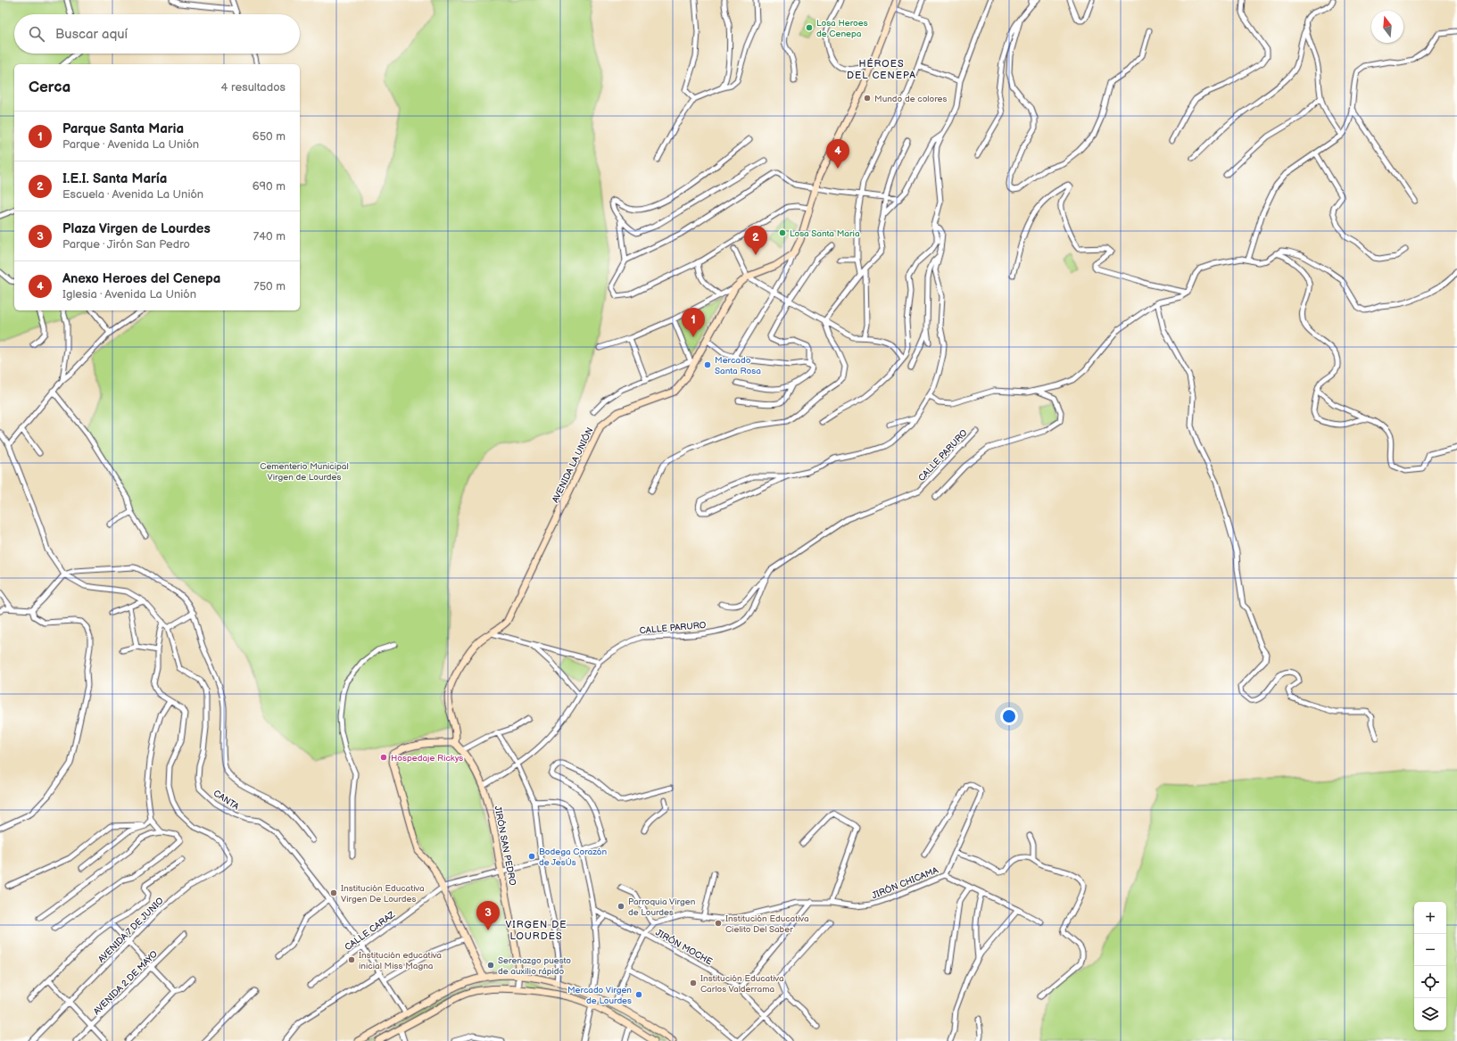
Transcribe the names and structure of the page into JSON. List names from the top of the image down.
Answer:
{
  "streets": {
    "main road": ["AVENIDA LA UNIÓN", "JIRÓN SAN PEDRO"],
    "street": [
      "CALLE PARURO",
      "CANTA",
      "JIRÓN CHICAMA",
      "AVENIDA 7 DE JUNIO",
      "CALLE CARAZ",
      "JIRÓN MOCHE",
      "AVENIDA 2 DE MAYO"
    ]
  },
  "crossings": [
    ["CALLE PARURO", "JIRÓN SAN PEDRO"],
    ["AVENIDA LA UNIÓN", "JIRÓN SAN PEDRO"],
    ["CANTA", "AVENIDA 7 DE JUNIO"],
    ["CANTA", "CALLE CARAZ"],
    ["JIRÓN SAN PEDRO", "CALLE CARAZ"]
  ],
  "districts": ["HÉROES DEL CENEPA", "VIRGEN DE LOURDES"],
  "parks": ["Cementerio Municipal Virgen de Lourdes"],
  "places": [
    "Losa Heroes de Cenepa",
    "Mundo de colores",
    "Losa Santa Maria",
    "Mercado Santa Rosa",
    "Hospedaje Rickys",
    "Bodega Corazón de JesÚs",
    "Institución Educativa Virgen De Lourdes",
    "Parroquia Virgen de Lourdes",
    "Institución Educativa Cielito Del Saber",
    "Institución educativa inicial Miss Magna",
    "Serenazgo puesto de auxilio rápido",
    "Institución Educativa Carlos Valderrama",
    "Mercado Virgen de Lourdes"
  ],
  "north": "top",
  "page": {
    "search": "Buscar aquí",
    "heading": ["Cerca", "4 resultados"],
    "list": [
      {
        "mark": "1",
        "name": "Parque Santa Maria",
        "note": "Parque · Avenida La Unión",
        "value": "650 m"
      },
      {
        "mark": "2",
        "name": "I.E.I. Santa María",
        "note": "Escuela · Avenida La Unión",
        "value": "690 m"
      },
      {
        "mark": "3",
        "name": "Plaza Virgen de Lourdes",
        "note": "Parque · Jirón San Pedro",
        "value": "740 m"
      },
      {
        "mark": "4",
        "name": "Anexo Heroes del Cenepa",
        "note": "Iglesia · Avenida La Unión",
        "value": "750 m"
      }
    ],
    "pins": [
      "4",
      "2",
      "1",
      "3"
    ],
    "map_buttons": ["+", "−"]
  }
}
